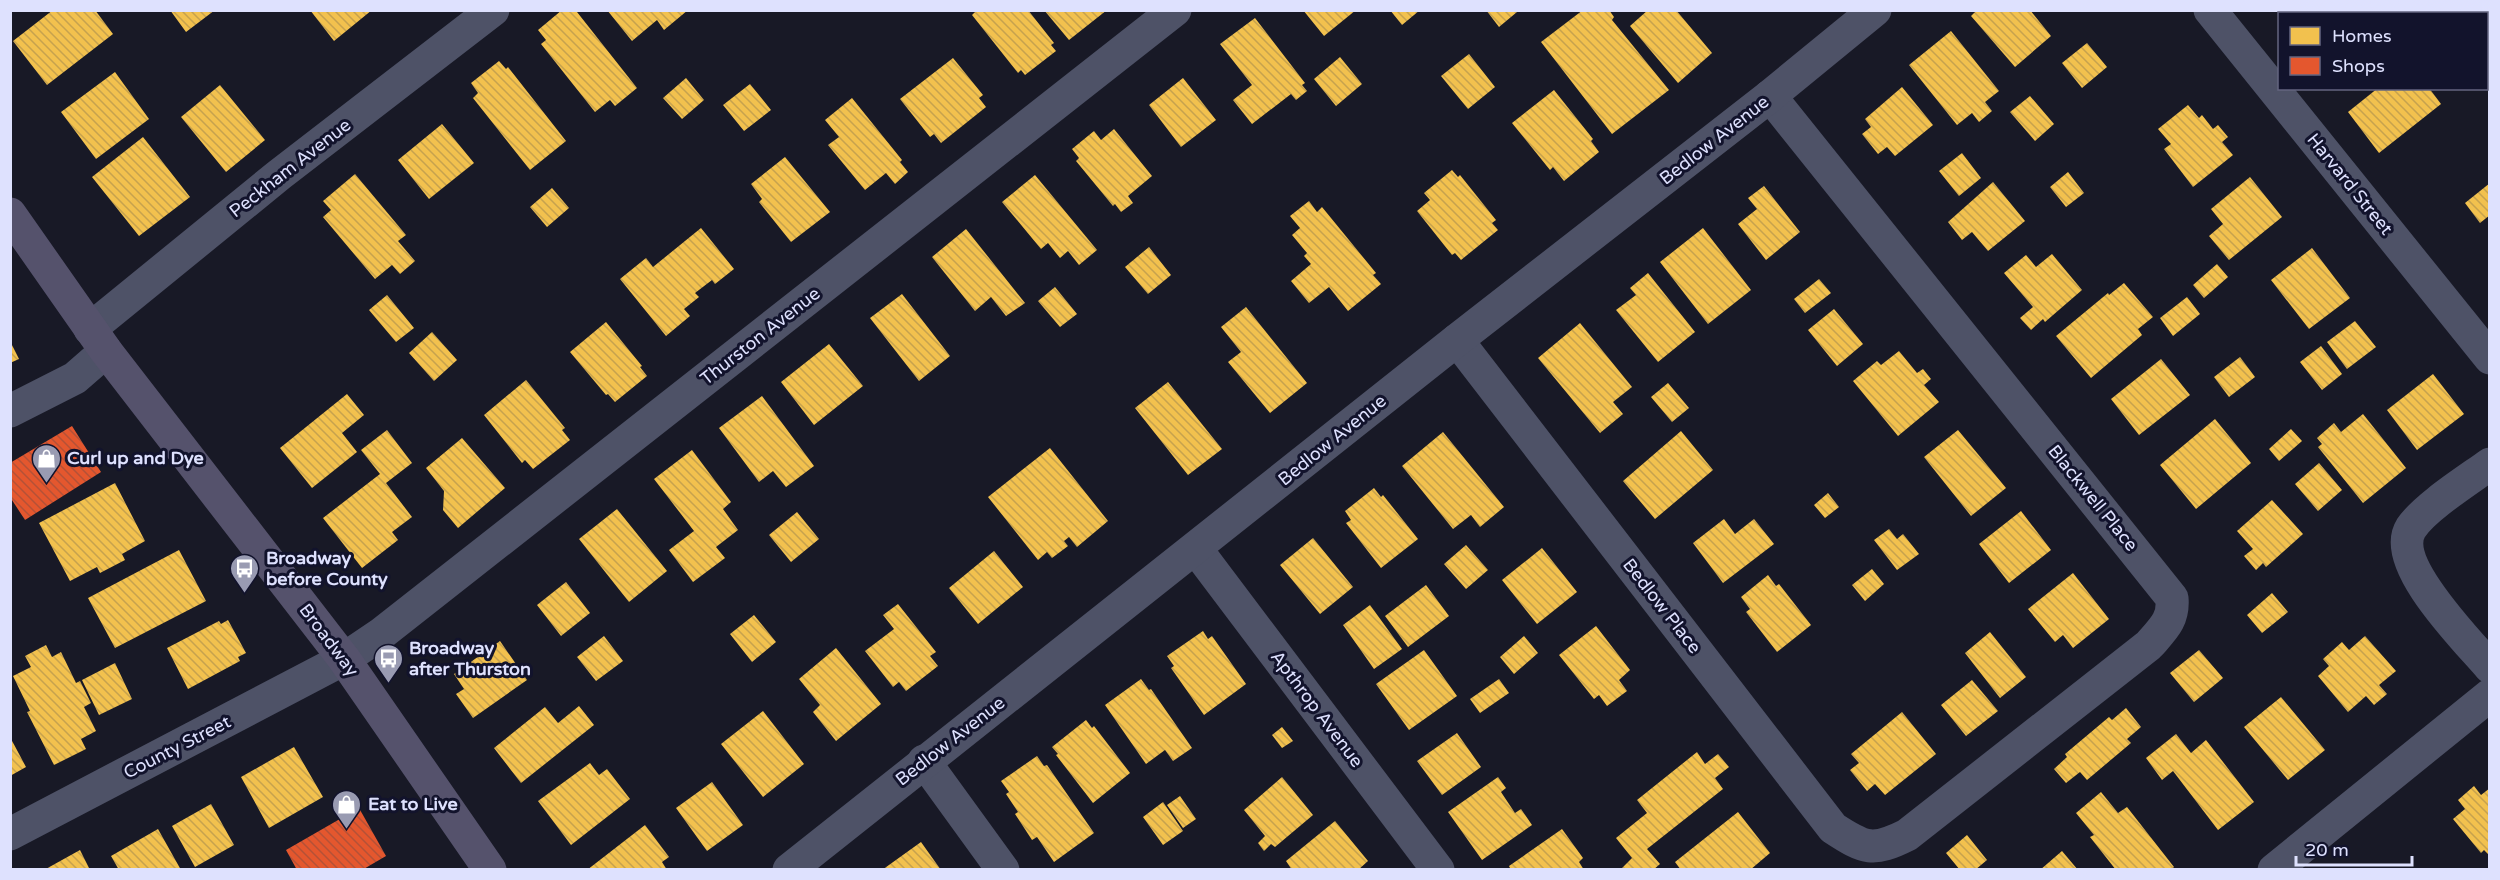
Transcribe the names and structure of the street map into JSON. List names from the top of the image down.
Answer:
{
  "streets": {
    "main road": ["Broadway"],
    "street": [
      "Bedlow Avenue",
      "Peckham Avenue",
      "Harvard Street",
      "Thurston Avenue",
      "Blackwell Place",
      "Bedlow Place",
      "Apthrop Avenue",
      "County Street"
    ]
  },
  "crossings": [
    ["Bedlow Avenue", "Blackwell Place"],
    ["Bedlow Avenue", "Bedlow Place"],
    ["Bedlow Avenue", "Apthrop Avenue"],
    ["Peckham Avenue", "Broadway"],
    ["Thurston Avenue", "Broadway"],
    ["Thurston Avenue", "County Street"],
    ["Blackwell Place", "Bedlow Place"],
    ["Broadway", "County Street"]
  ],
  "places": {
    "shop": ["Curl up and Dye", "Eat to Live"],
    "bus stop": ["Broadway before County", "Broadway after Thurston"]
  },
  "legend": ["Homes", "Shops"],
  "scale_bar": "20 m"
}
